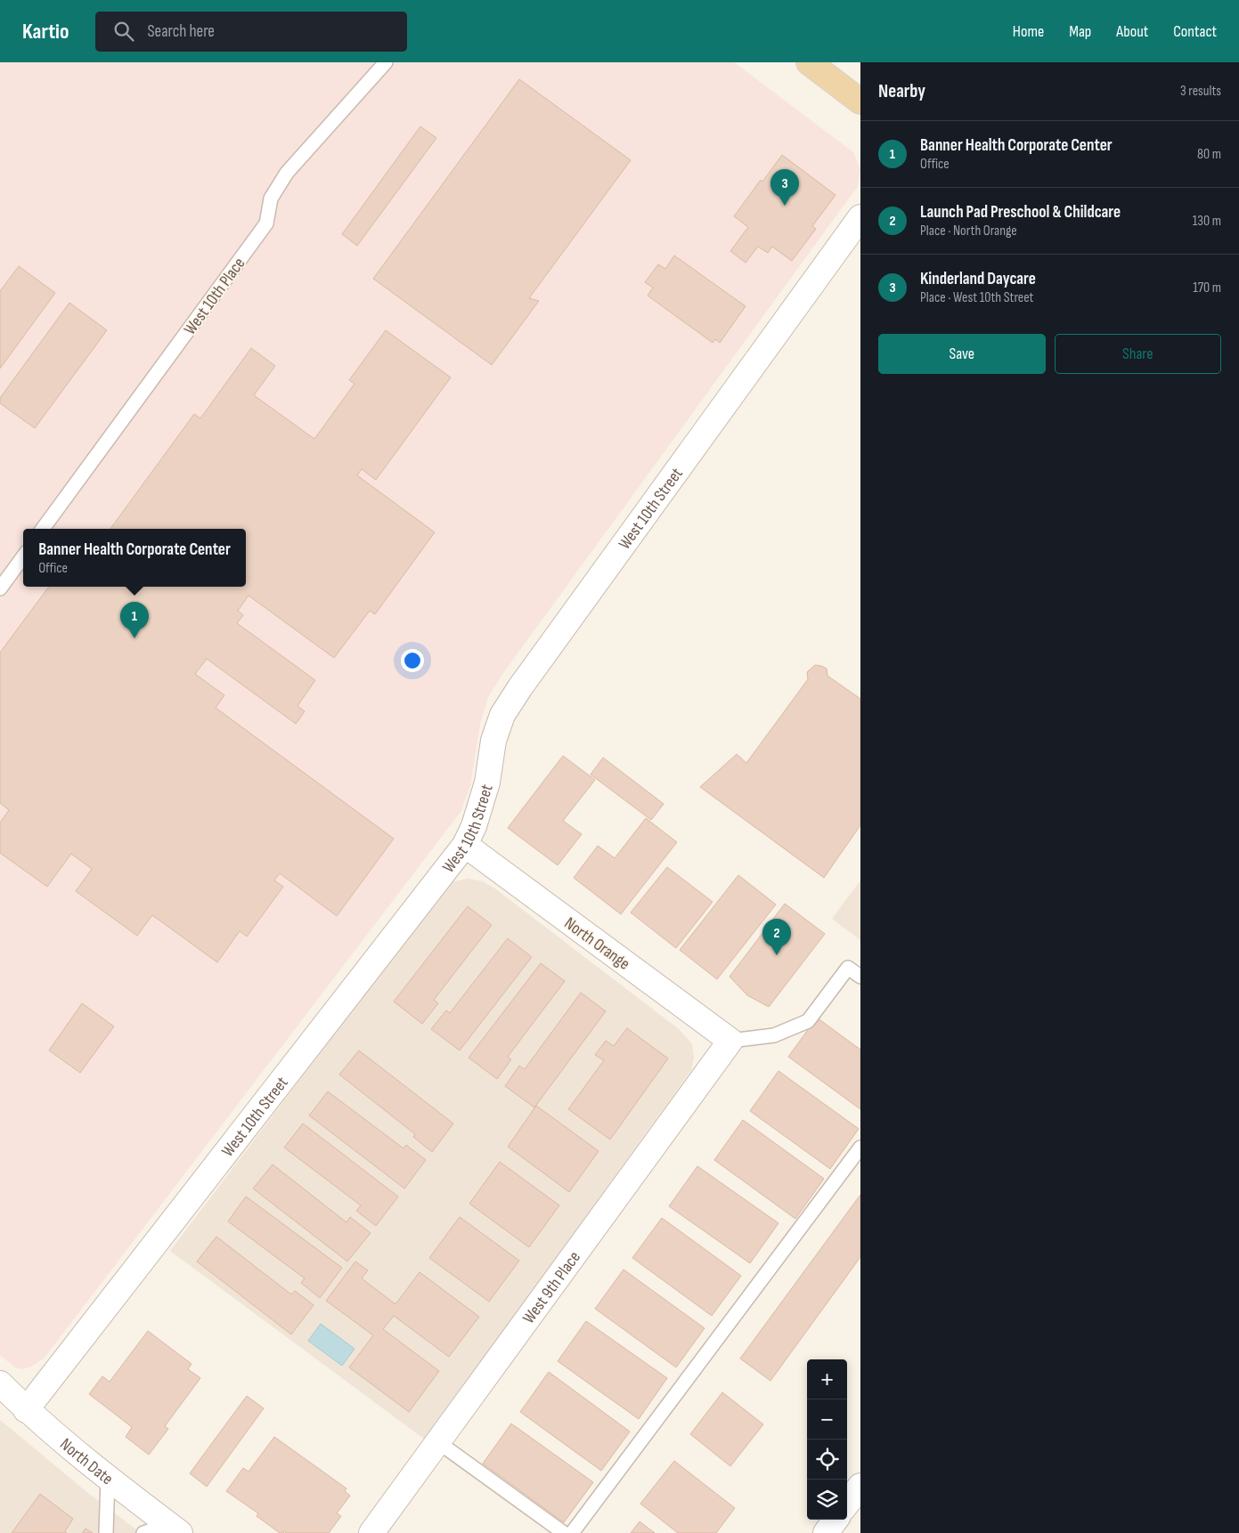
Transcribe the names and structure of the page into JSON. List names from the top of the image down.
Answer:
{
  "streets": {
    "street": [
      "West 10th Street",
      "North Orange",
      "West 9th Place",
      "North Date"
    ],
    "lane": ["West 10th Place"]
  },
  "crossings": [
    ["West 10th Street", "North Orange"],
    ["West 10th Street", "North Date"],
    ["North Orange", "West 9th Place"]
  ],
  "page": {
    "header": "Kartio",
    "search": "Search here",
    "nav": [
      "Home",
      "Map",
      "About",
      "Contact"
    ],
    "heading": ["Nearby", "3 results"],
    "list": [
      {
        "mark": "1",
        "name": "Banner Health Corporate Center",
        "note": "Office",
        "value": "80 m"
      },
      {
        "mark": "2",
        "name": "Launch Pad Preschool & Childcare",
        "note": "Place · North Orange",
        "value": "130 m"
      },
      {
        "mark": "3",
        "name": "Kinderland Daycare",
        "note": "Place · West 10th Street",
        "value": "170 m"
      }
    ],
    "pins": ["3", "1", "2"],
    "buttons": ["Save", "Share"],
    "popup": ["Banner Health Corporate Center", "Office"],
    "map_buttons": ["+", "−"]
  }
}
